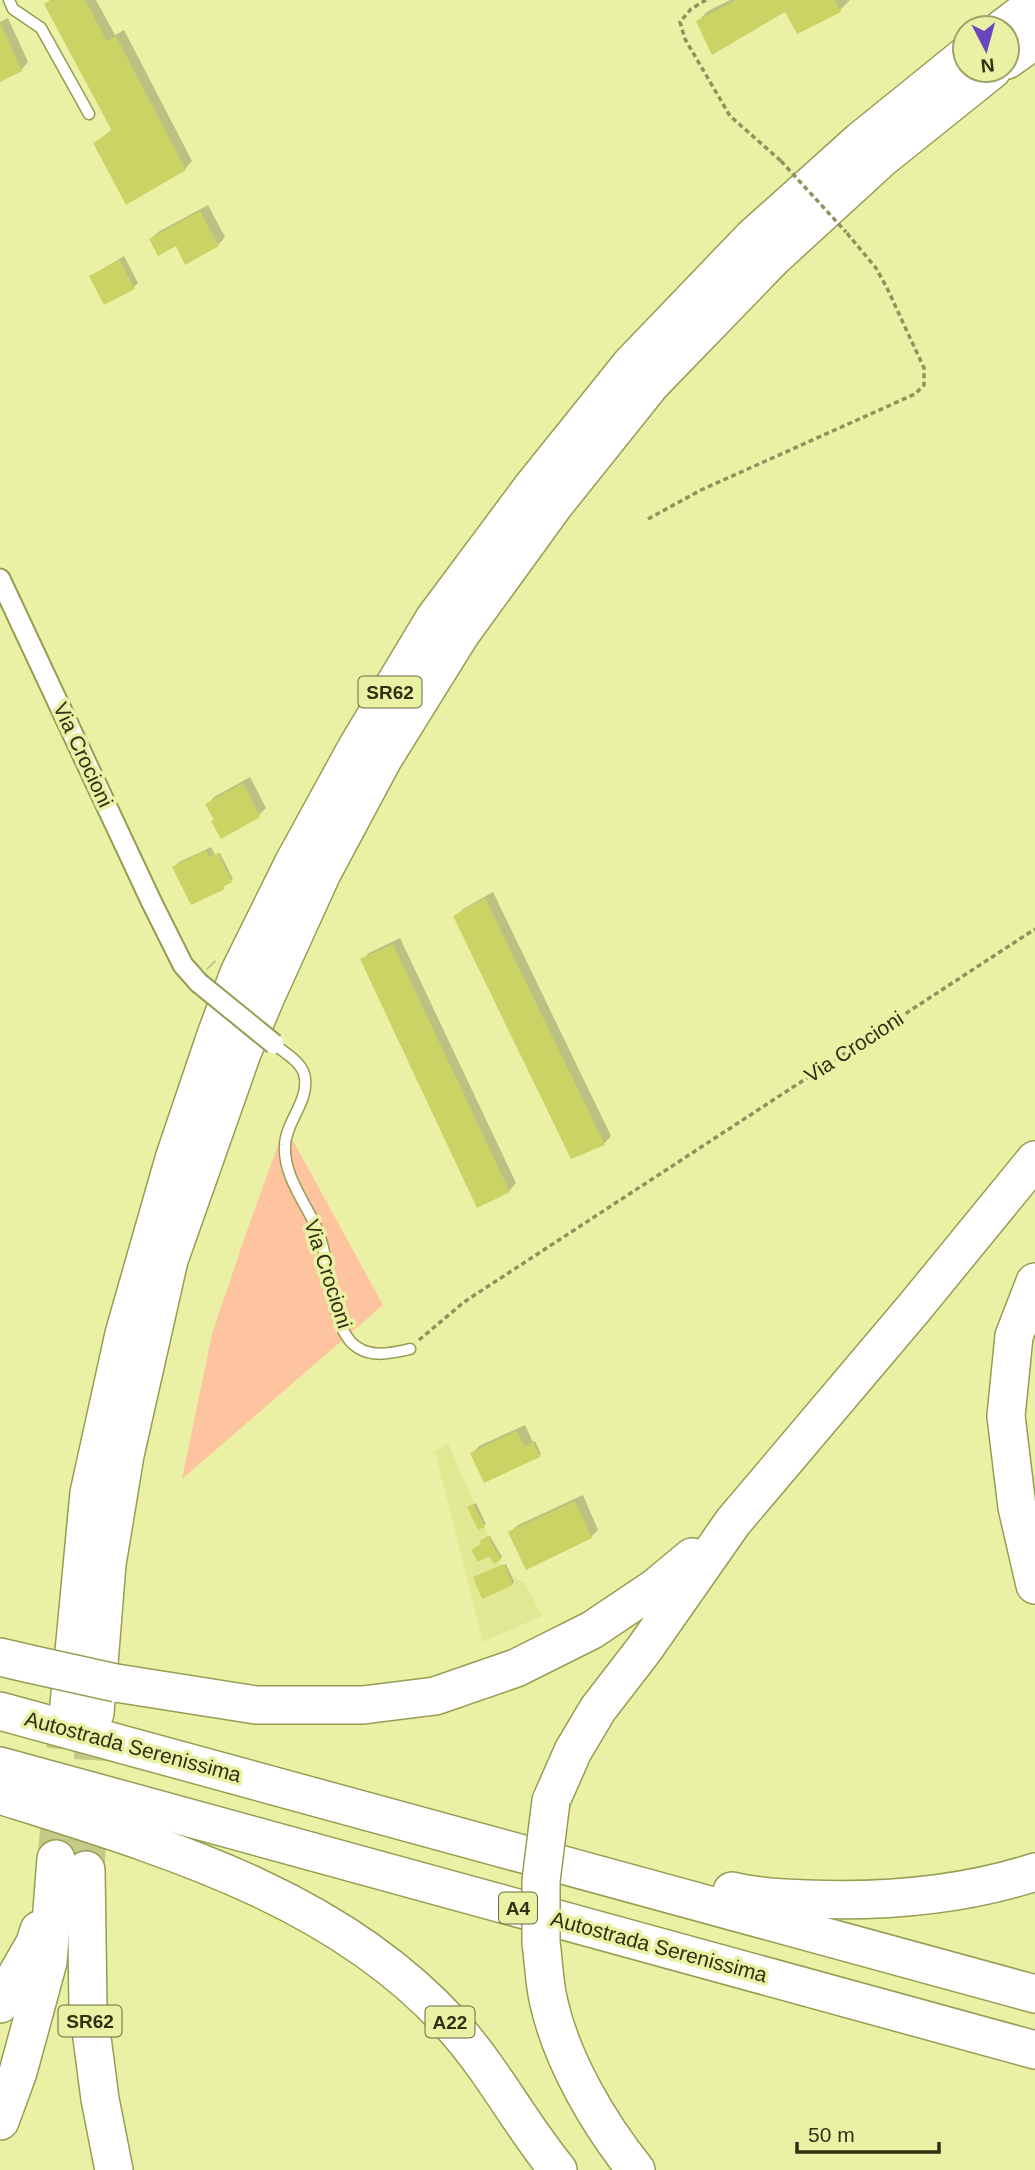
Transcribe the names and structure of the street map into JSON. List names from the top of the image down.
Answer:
{
  "streets": {
    "highway": [
      "SR62",
      "Autostrada Serenissima",
      "A4",
      "A22"
    ],
    "street": ["Via Crocioni"]
  },
  "scale_bar": "50 m",
  "north": "bottom"
}
